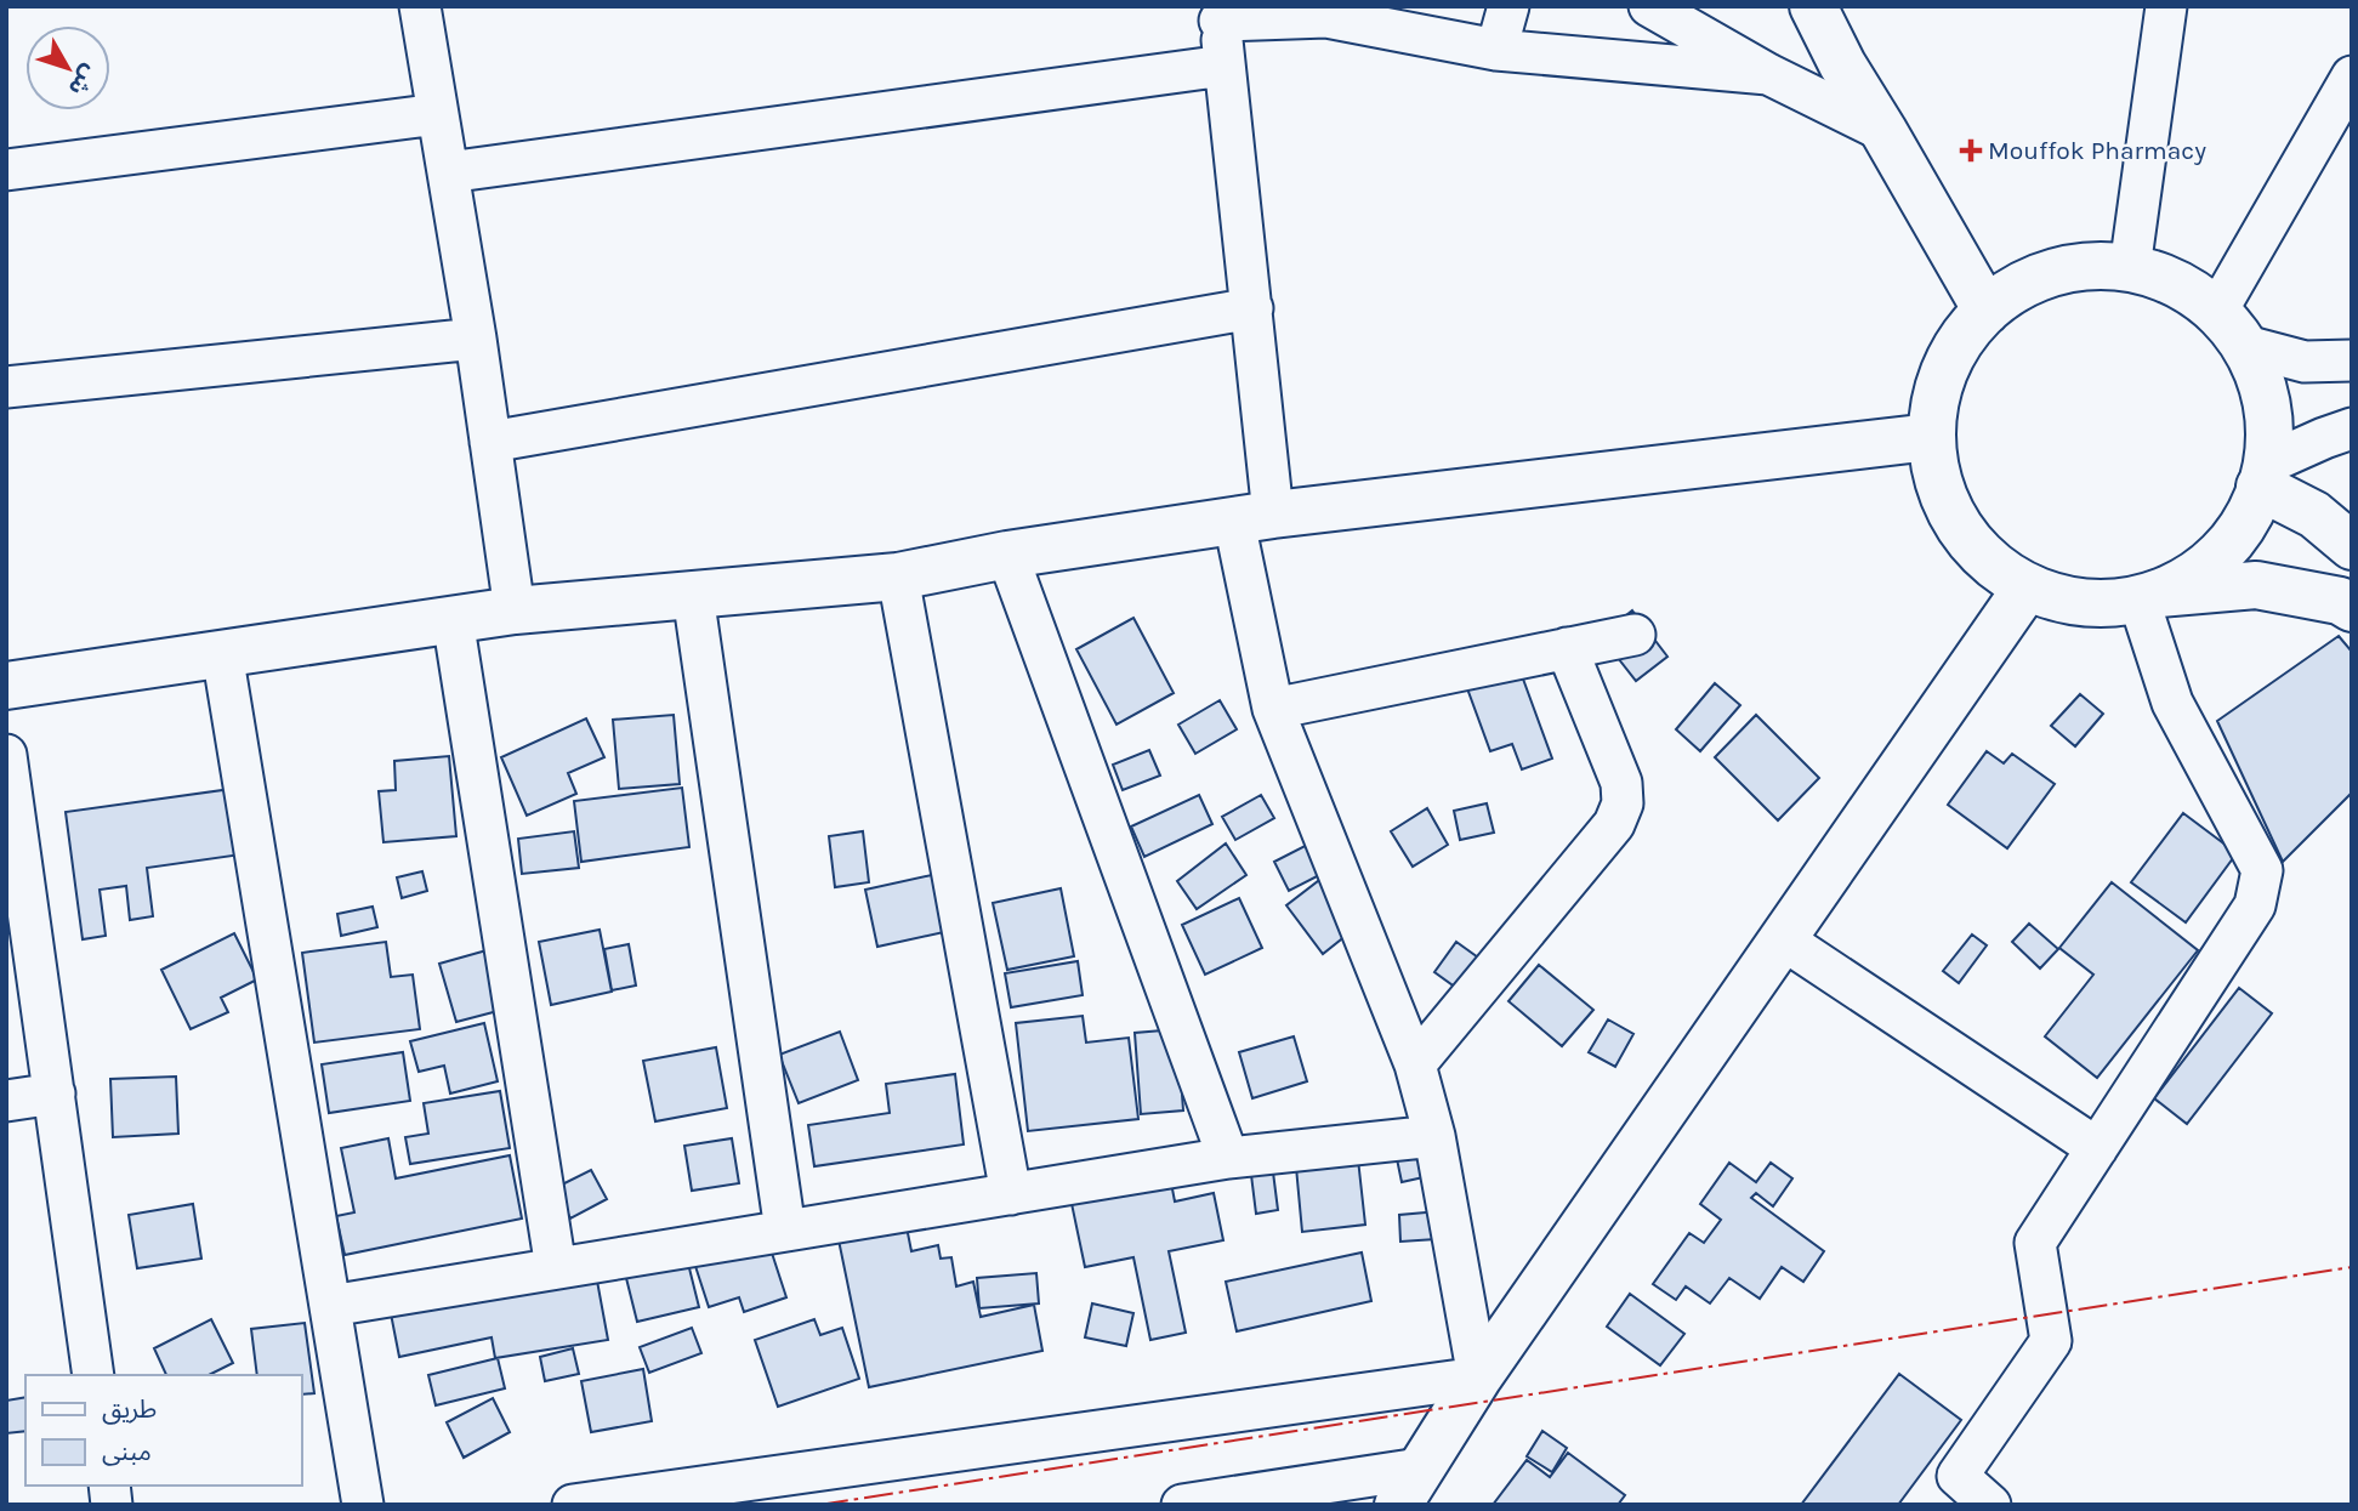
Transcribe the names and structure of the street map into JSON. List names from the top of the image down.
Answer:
{
  "places": {
    "health": ["Mouffok Pharmacy"]
  },
  "legend": ["طريق", "مبنى"],
  "north": "bottom right"
}
